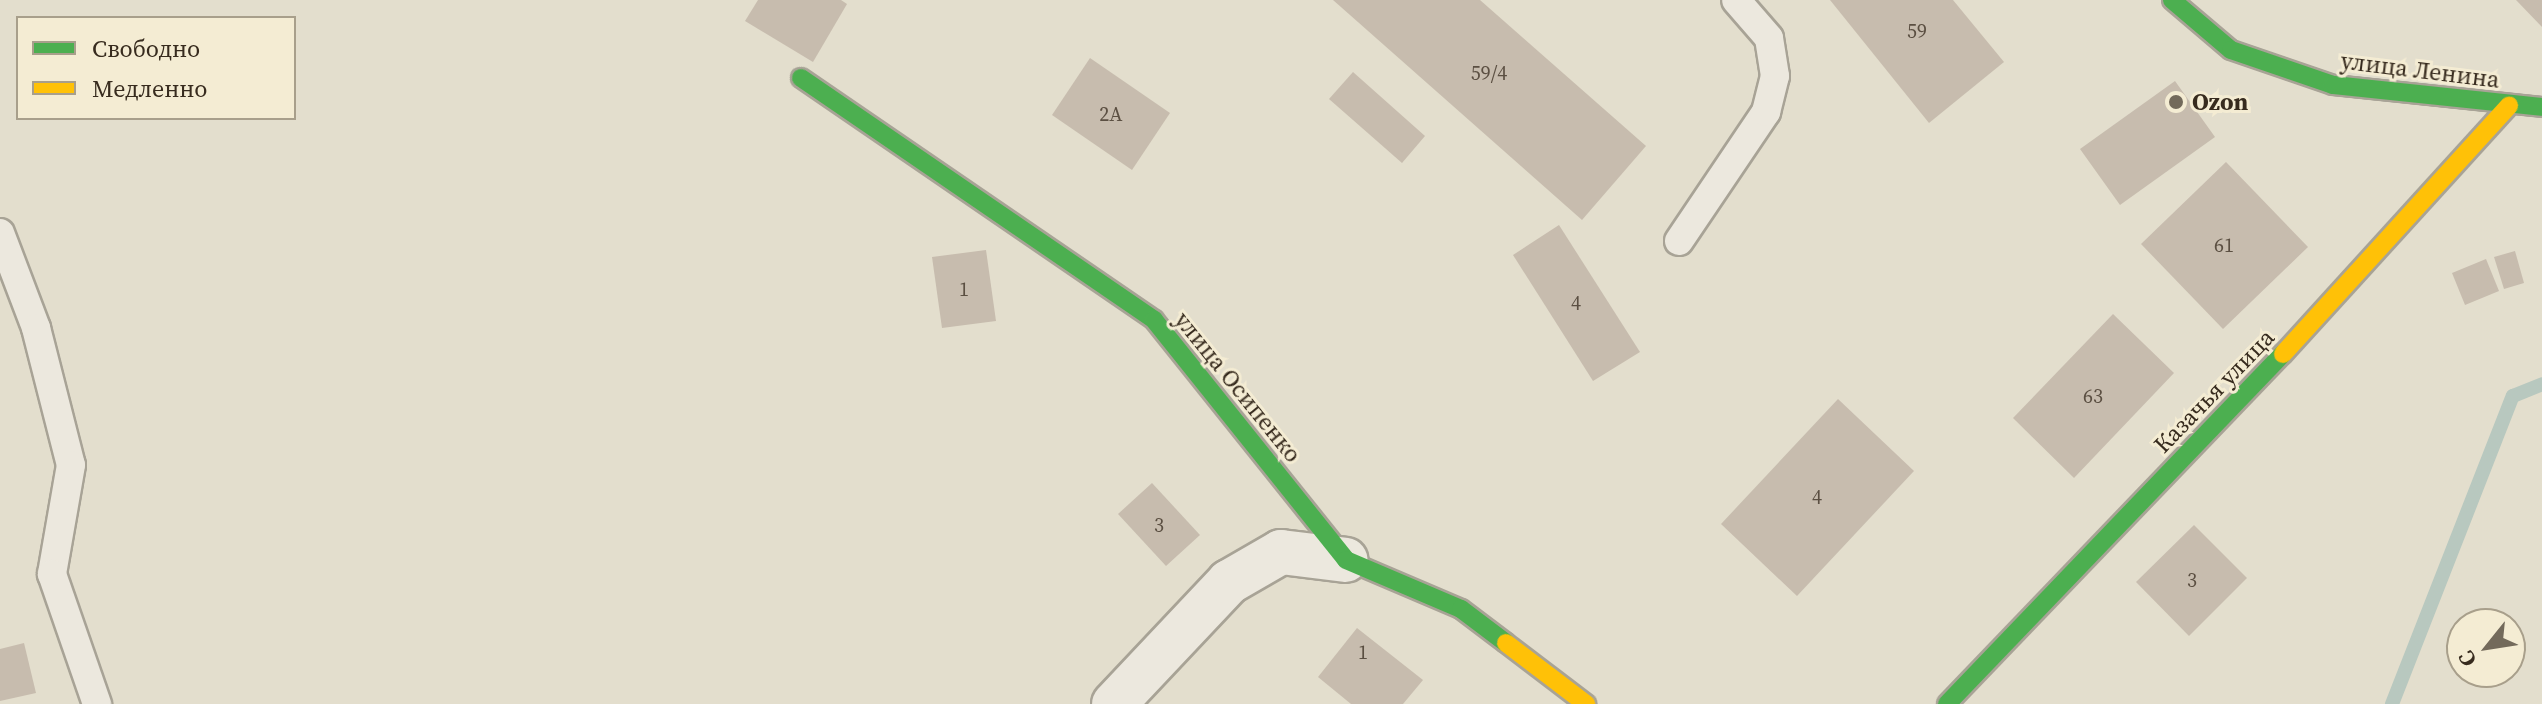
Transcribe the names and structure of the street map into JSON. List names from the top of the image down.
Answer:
{
  "streets": {
    "street": ["улица Ленина", "улица Осипенко", "Казачья улица"]
  },
  "crossings": [
    ["улица Ленина", "Казачья улица"]
  ],
  "places": ["Ozon"],
  "house_numbers": [
    "59",
    "59/4",
    "2А",
    "61",
    "1",
    "4",
    "63",
    "4",
    "3",
    "3",
    "1"
  ],
  "legend": ["Свободно", "Медленно"],
  "north": "bottom left"
}
